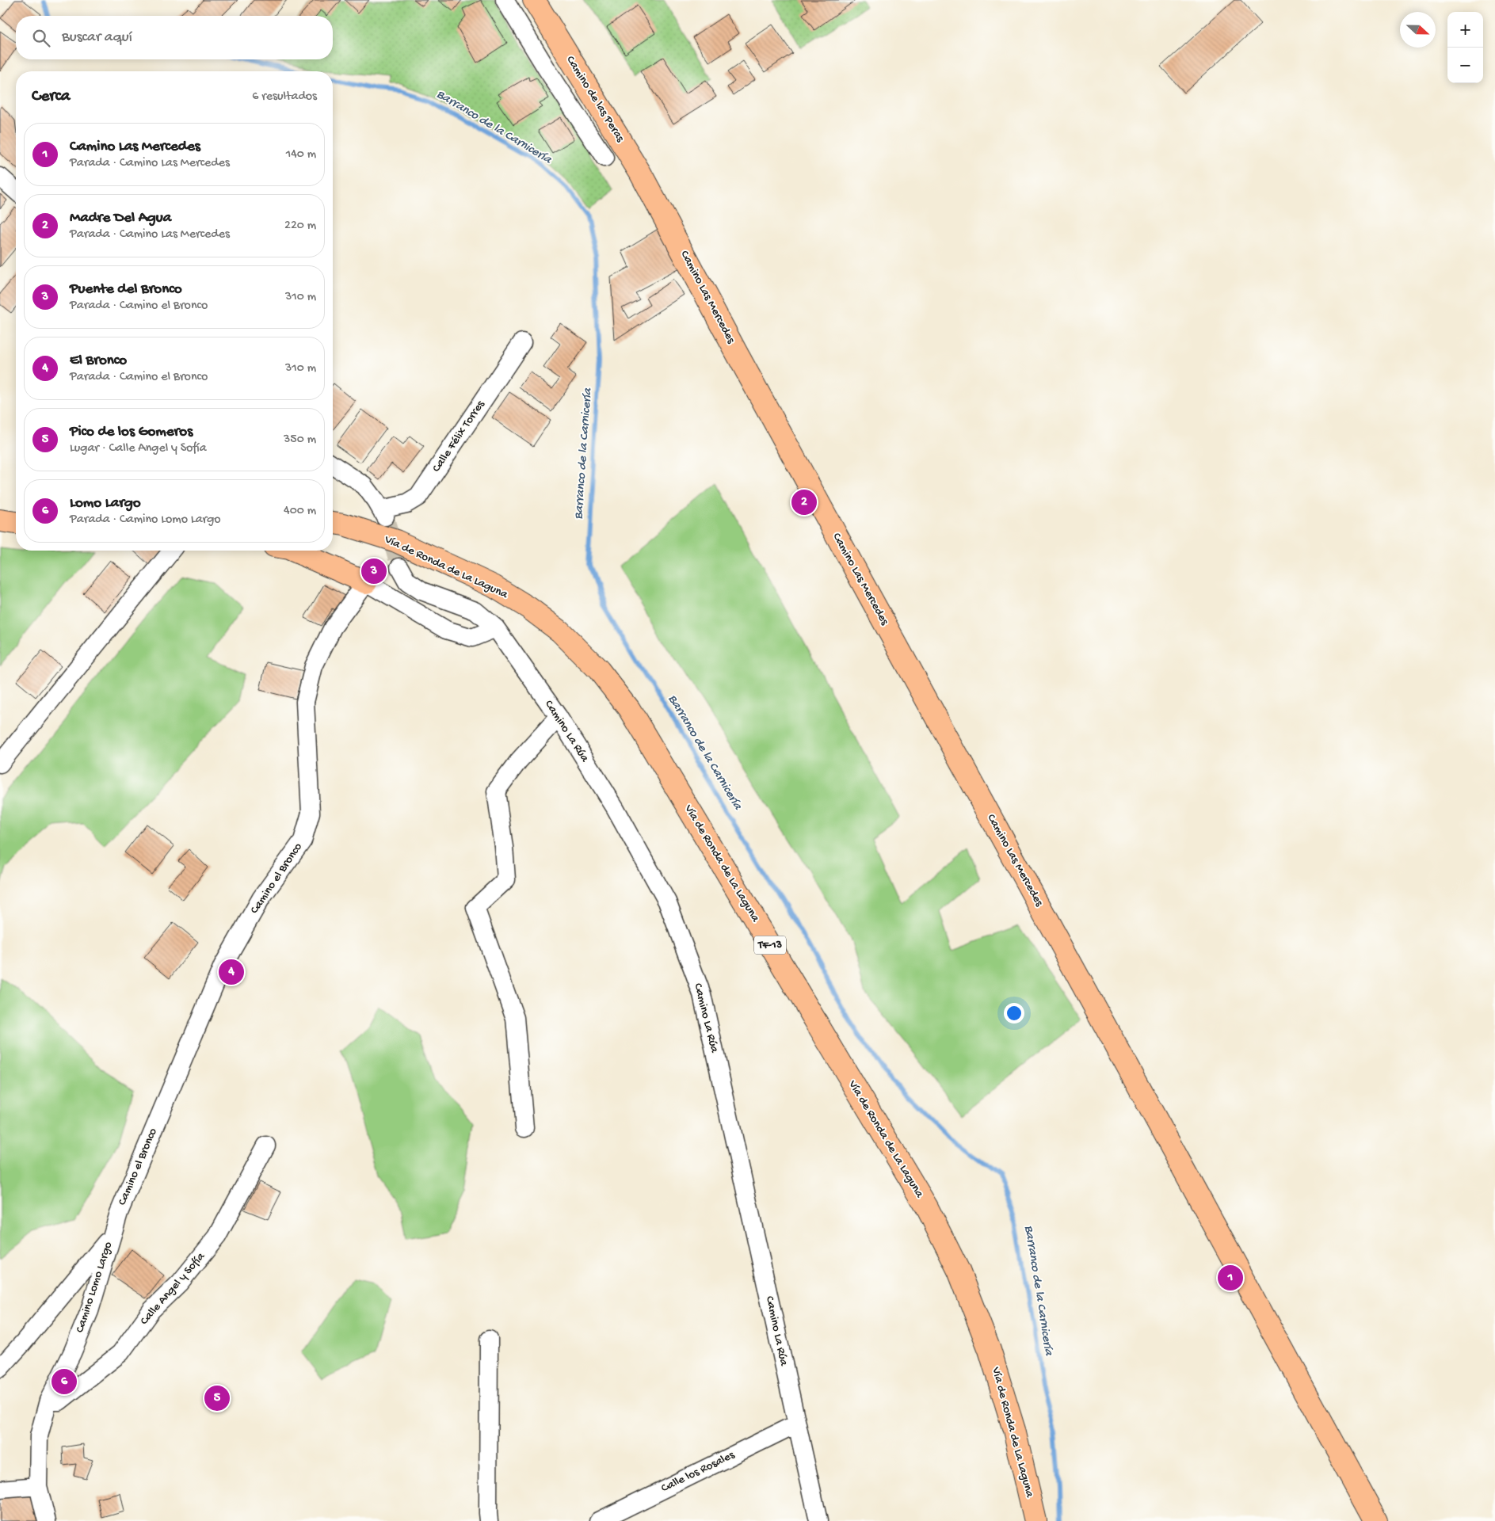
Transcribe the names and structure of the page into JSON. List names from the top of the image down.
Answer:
{
  "streets": {
    "main road": [
      "Camino de las Peras",
      "Camino Las Mercedes",
      "Vía de Ronda de La Laguna",
      "TF-13"
    ],
    "street": [
      "Calle Félix Torres",
      "Camino La Rúa",
      "Camino el Bronco",
      "Camino Lomo Largo",
      "Calle Angel y Sofía",
      "Calle los Rosales"
    ]
  },
  "crossings": [
    ["Camino de las Peras", "Camino Las Mercedes"],
    ["Camino La Rúa", "Calle los Rosales"],
    ["Camino el Bronco", "Camino Lomo Largo"],
    ["Camino Lomo Largo", "Calle Angel y Sofía"]
  ],
  "water": ["Barranco de la Carnicería"],
  "north": "right",
  "page": {
    "map_buttons": ["+", "−"],
    "search": "Buscar aquí",
    "heading": ["Cerca", "6 resultados"],
    "list": [
      {
        "mark": "1",
        "name": "Camino Las Mercedes",
        "note": "Parada · Camino Las Mercedes",
        "value": "140 m"
      },
      {
        "mark": "2",
        "name": "Madre Del Agua",
        "note": "Parada · Camino Las Mercedes",
        "value": "220 m"
      },
      {
        "mark": "3",
        "name": "Puente del Bronco",
        "note": "Parada · Camino el Bronco",
        "value": "310 m"
      },
      {
        "mark": "4",
        "name": "El Bronco",
        "note": "Parada · Camino el Bronco",
        "value": "310 m"
      },
      {
        "mark": "5",
        "name": "Pico de los Gomeros",
        "note": "Lugar · Calle Angel y Sofía",
        "value": "350 m"
      },
      {
        "mark": "6",
        "name": "Lomo Largo",
        "note": "Parada · Camino Lomo Largo",
        "value": "400 m"
      }
    ],
    "pins": [
      "2",
      "3",
      "4",
      "1",
      "6",
      "5"
    ]
  }
}
